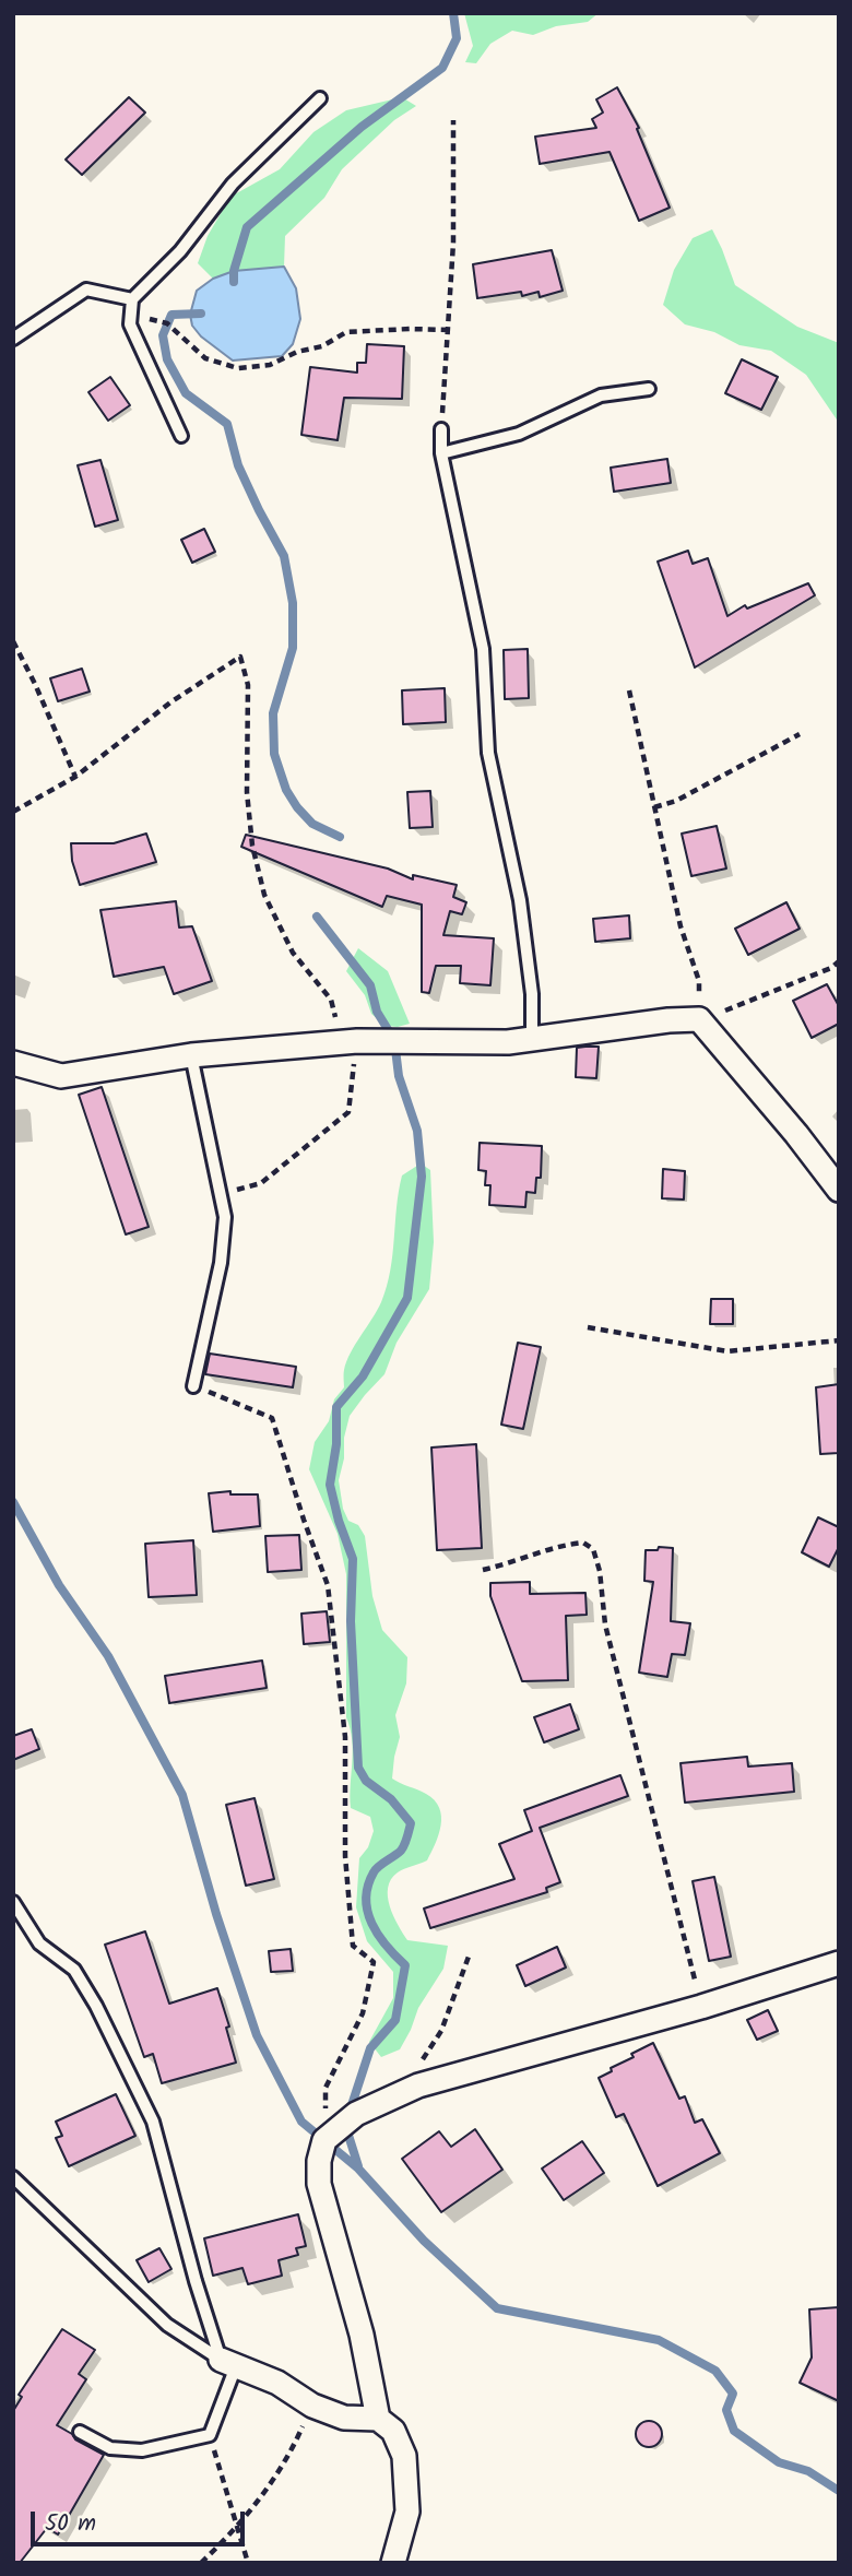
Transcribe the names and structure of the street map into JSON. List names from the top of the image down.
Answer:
{
  "scale_bar": "50 m"
}
